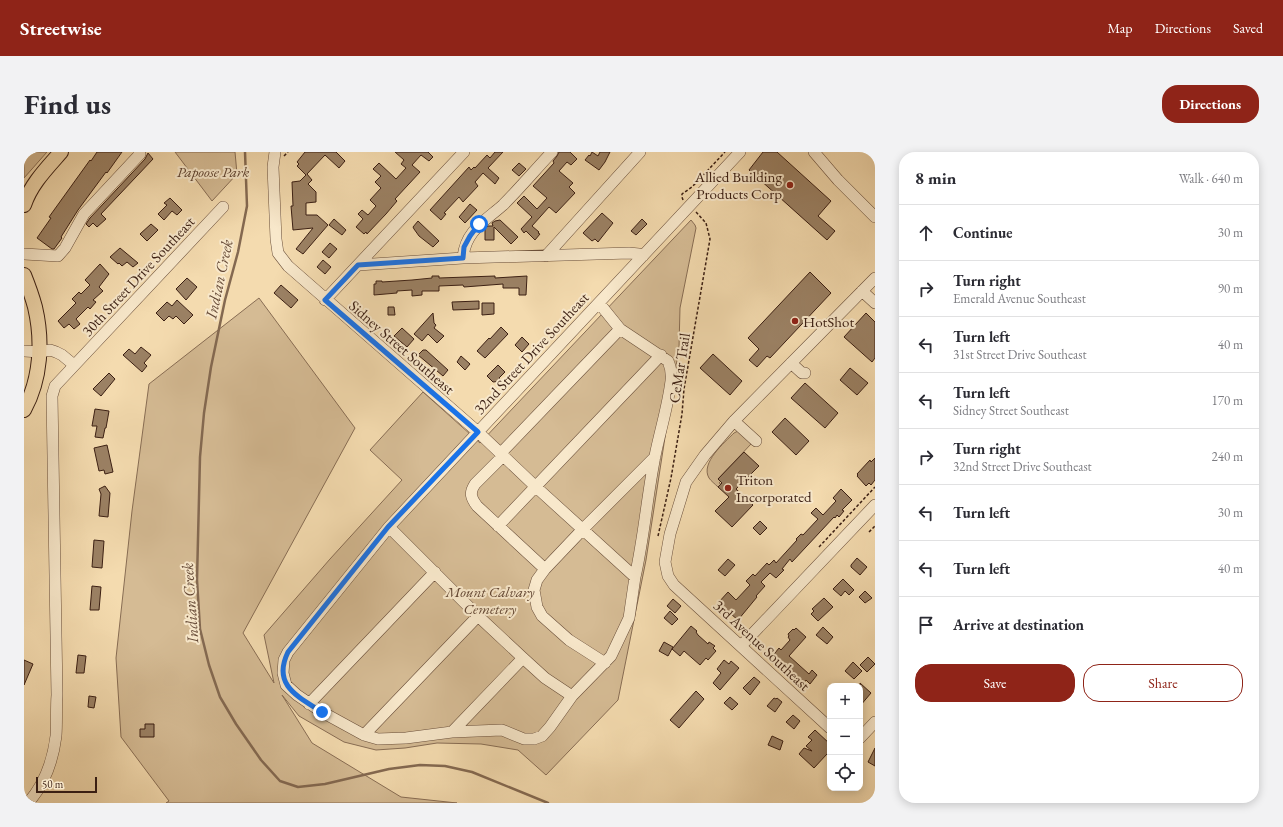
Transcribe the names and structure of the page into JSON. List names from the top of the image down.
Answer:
{
  "streets": {
    "street": [
      "30th Street Drive Southeast",
      "Sidney Street Southeast",
      "32nd Street Drive Southeast",
      "3rd Avenue Southeast"
    ],
    "path": ["CeMar Trail"]
  },
  "crossings": [
    ["Sidney Street Southeast", "32nd Street Drive Southeast"]
  ],
  "water": ["Indian Creek"],
  "parks": ["Papoose Park", "Mount Calvary Cemetery"],
  "places": ["Allied Building Products Corp", "HotShot", "Triton Incorporated"],
  "scale_bar": "50 m",
  "page": {
    "header": "Streetwise",
    "nav": ["Map", "Directions", "Saved"],
    "buttons": [
      "Directions",
      ["Save", "Share"]
    ],
    "title": "Find us",
    "heading": ["8 min", "Walk · 640 m"],
    "list": [
      ["Continue", "30 m"],
      ["Turn right", "Emerald Avenue Southeast", "90 m"],
      ["Turn left", "31st Street Drive Southeast", "40 m"],
      ["Turn left", "Sidney Street Southeast", "170 m"],
      ["Turn right", "32nd Street Drive Southeast", "240 m"],
      ["Turn left", "30 m"],
      ["Turn left", "40 m"],
      "Arrive at destination"
    ],
    "map_buttons": ["+", "−"],
    "scale": "50 m"
  }
}
